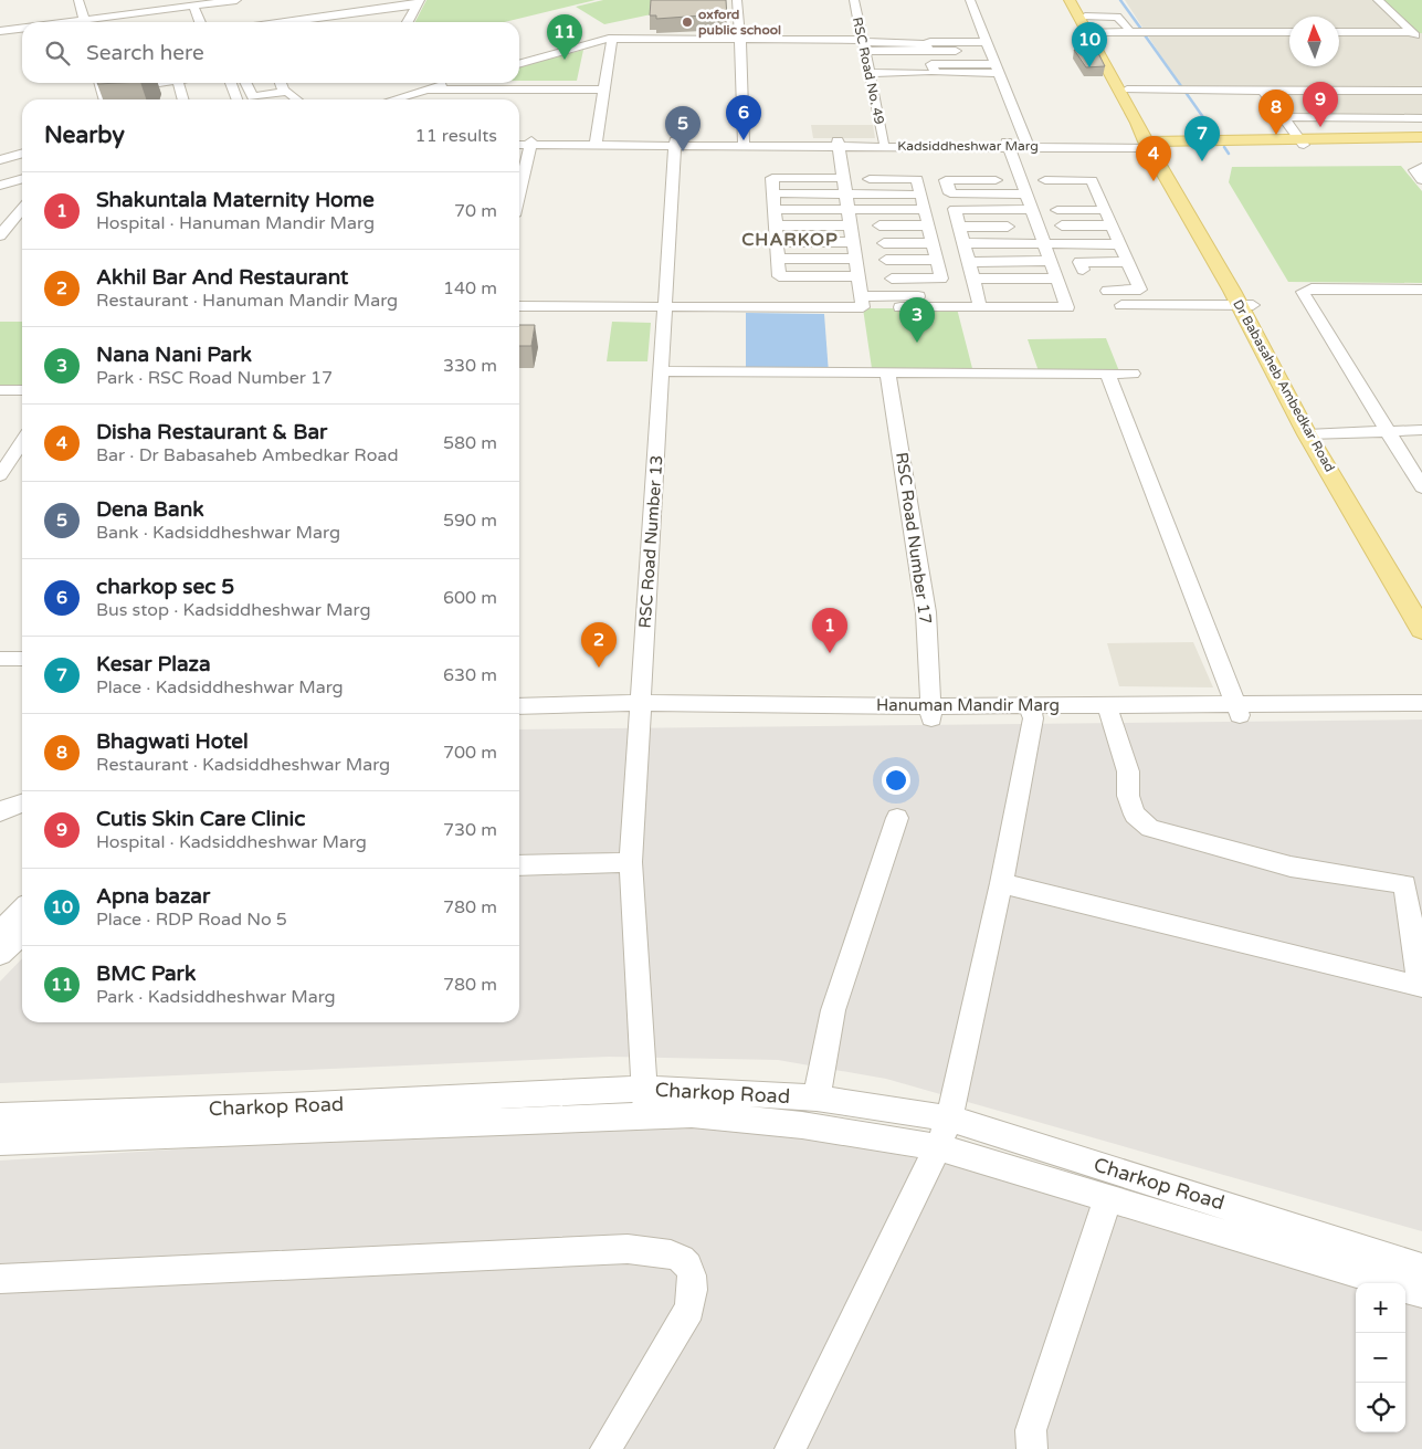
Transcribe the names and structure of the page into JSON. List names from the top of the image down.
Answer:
{
  "streets": {
    "main road": ["Kadsiddheshwar Marg", "Dr Babasaheb Ambedkar Road"],
    "street": [
      "RSC Road No. 49",
      "RSC Road Number 17",
      "RSC Road Number 13",
      "Charkop Road"
    ]
  },
  "crossings": [
    ["RSC Road No. 49", "Kadsiddheshwar Marg"],
    ["Kadsiddheshwar Marg", "Dr Babasaheb Ambedkar Road"],
    ["RSC Road Number 13", "Charkop Road"]
  ],
  "districts": ["CHARKOP"],
  "places": ["oxford public school"],
  "north": "top",
  "page": {
    "pins": [
      "11",
      "10",
      "9",
      "8",
      "6",
      "5",
      "7",
      "4",
      "3",
      "1",
      "2"
    ],
    "search": "Search here",
    "heading": ["Nearby", "11 results"],
    "list": [
      {
        "mark": "1",
        "name": "Shakuntala Maternity Home",
        "note": "Hospital · Hanuman Mandir Marg",
        "value": "70 m"
      },
      {
        "mark": "2",
        "name": "Akhil Bar And Restaurant",
        "note": "Restaurant · Hanuman Mandir Marg",
        "value": "140 m"
      },
      {
        "mark": "3",
        "name": "Nana Nani Park",
        "note": "Park · RSC Road Number 17",
        "value": "330 m"
      },
      {
        "mark": "4",
        "name": "Disha Restaurant & Bar",
        "note": "Bar · Dr Babasaheb Ambedkar Road",
        "value": "580 m"
      },
      {
        "mark": "5",
        "name": "Dena Bank",
        "note": "Bank · Kadsiddheshwar Marg",
        "value": "590 m"
      },
      {
        "mark": "6",
        "name": "charkop sec 5",
        "note": "Bus stop · Kadsiddheshwar Marg",
        "value": "600 m"
      },
      {
        "mark": "7",
        "name": "Kesar Plaza",
        "note": "Place · Kadsiddheshwar Marg",
        "value": "630 m"
      },
      {
        "mark": "8",
        "name": "Bhagwati Hotel",
        "note": "Restaurant · Kadsiddheshwar Marg",
        "value": "700 m"
      },
      {
        "mark": "9",
        "name": "Cutis Skin Care Clinic",
        "note": "Hospital · Kadsiddheshwar Marg",
        "value": "730 m"
      },
      {
        "mark": "10",
        "name": "Apna bazar",
        "note": "Place · RDP Road No 5",
        "value": "780 m"
      },
      {
        "mark": "11",
        "name": "BMC Park",
        "note": "Park · Kadsiddheshwar Marg",
        "value": "780 m"
      }
    ],
    "map_buttons": ["+", "−"]
  }
}
